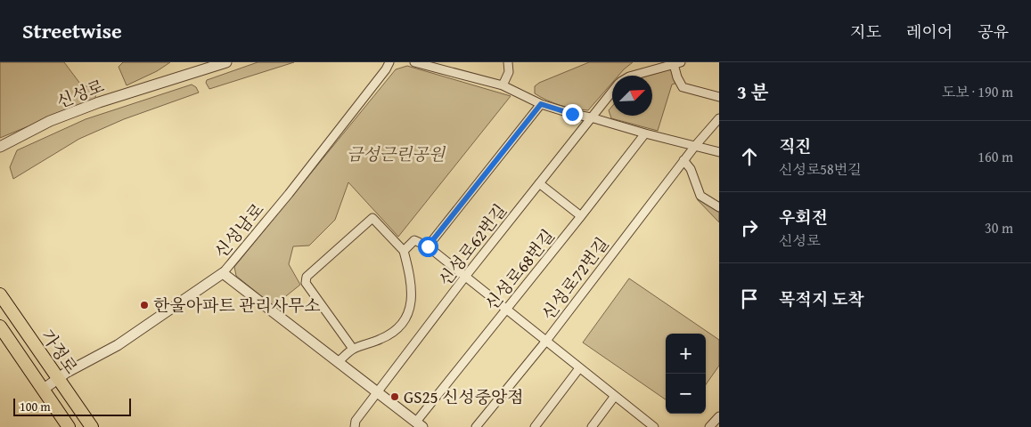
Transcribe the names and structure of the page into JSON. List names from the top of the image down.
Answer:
{
  "streets": {
    "main road": ["가정로"],
    "street": [
      "신성로",
      "신성남로",
      "신성로62번길",
      "신성로68번길",
      "신성로72번길"
    ]
  },
  "crossings": [
    ["신성남로", "신성로62번길"],
    ["신성남로", "신성로68번길"]
  ],
  "parks": ["금성근린공원"],
  "places": ["한울아파트 관리사무소", "GS25 신성중앙점"],
  "scale_bar": "100 m",
  "north": "top right",
  "page": {
    "header": "Streetwise",
    "nav": ["지도", "레이어", "공유"],
    "heading": ["3 분", "도보 · 190 m"],
    "list": [
      ["직진", "신성로58번길", "160 m"],
      ["우회전", "신성로", "30 m"],
      "목적지 도착"
    ],
    "map_buttons": ["+", "−"],
    "scale": "100 m"
  }
}
